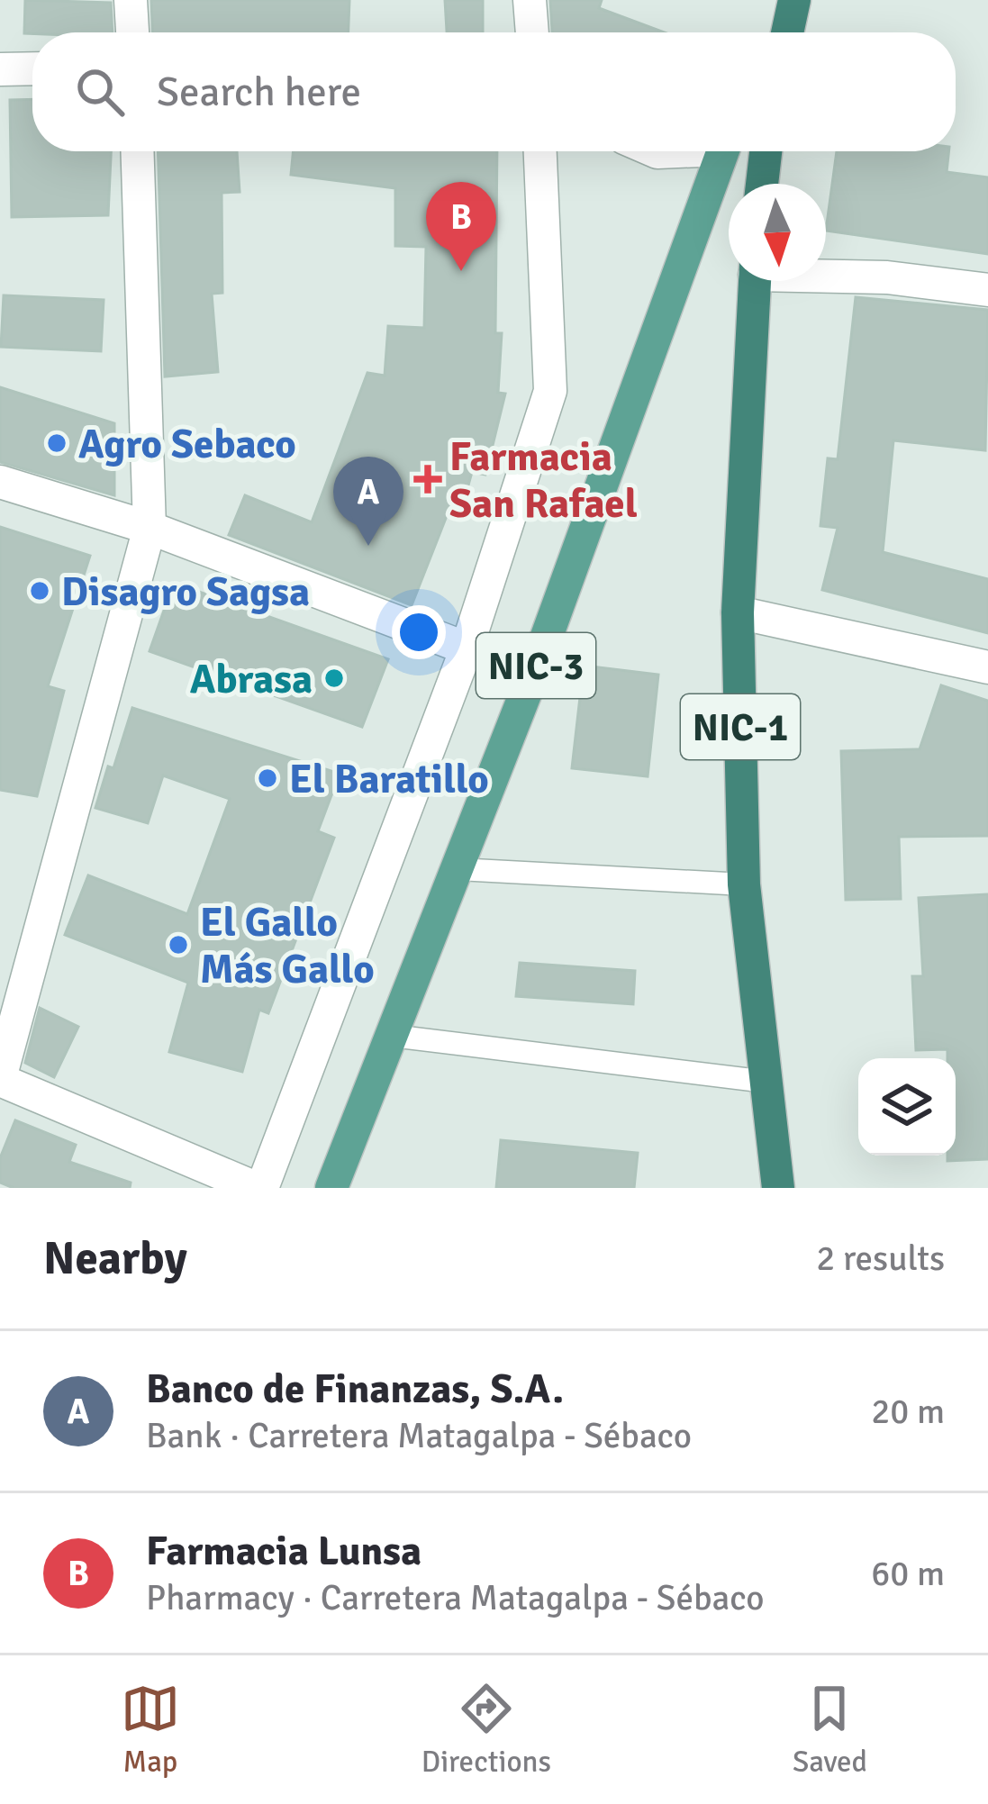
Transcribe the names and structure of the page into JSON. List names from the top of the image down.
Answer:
{
  "streets": {
    "highway": ["NIC-1"],
    "main road": ["NIC-3"]
  },
  "places": {
    "other": [
      "Agro Sebaco",
      "Disagro Sagsa",
      "Abrasa",
      "El Baratillo",
      "El Gallo Más Gallo"
    ],
    "health": ["Farmacia San Rafael"]
  },
  "north": "bottom",
  "page": {
    "search": "Search here",
    "pins": ["B", "A"],
    "heading": ["Nearby", "2 results"],
    "list": [
      {
        "mark": "A",
        "name": "Banco de Finanzas, S.A.",
        "note": "Bank · Carretera Matagalpa - Sébaco",
        "value": "20 m"
      },
      {
        "mark": "B",
        "name": "Farmacia Lunsa",
        "note": "Pharmacy · Carretera Matagalpa - Sébaco",
        "value": "60 m"
      }
    ],
    "nav": ["Map", "Directions", "Saved"]
  }
}
